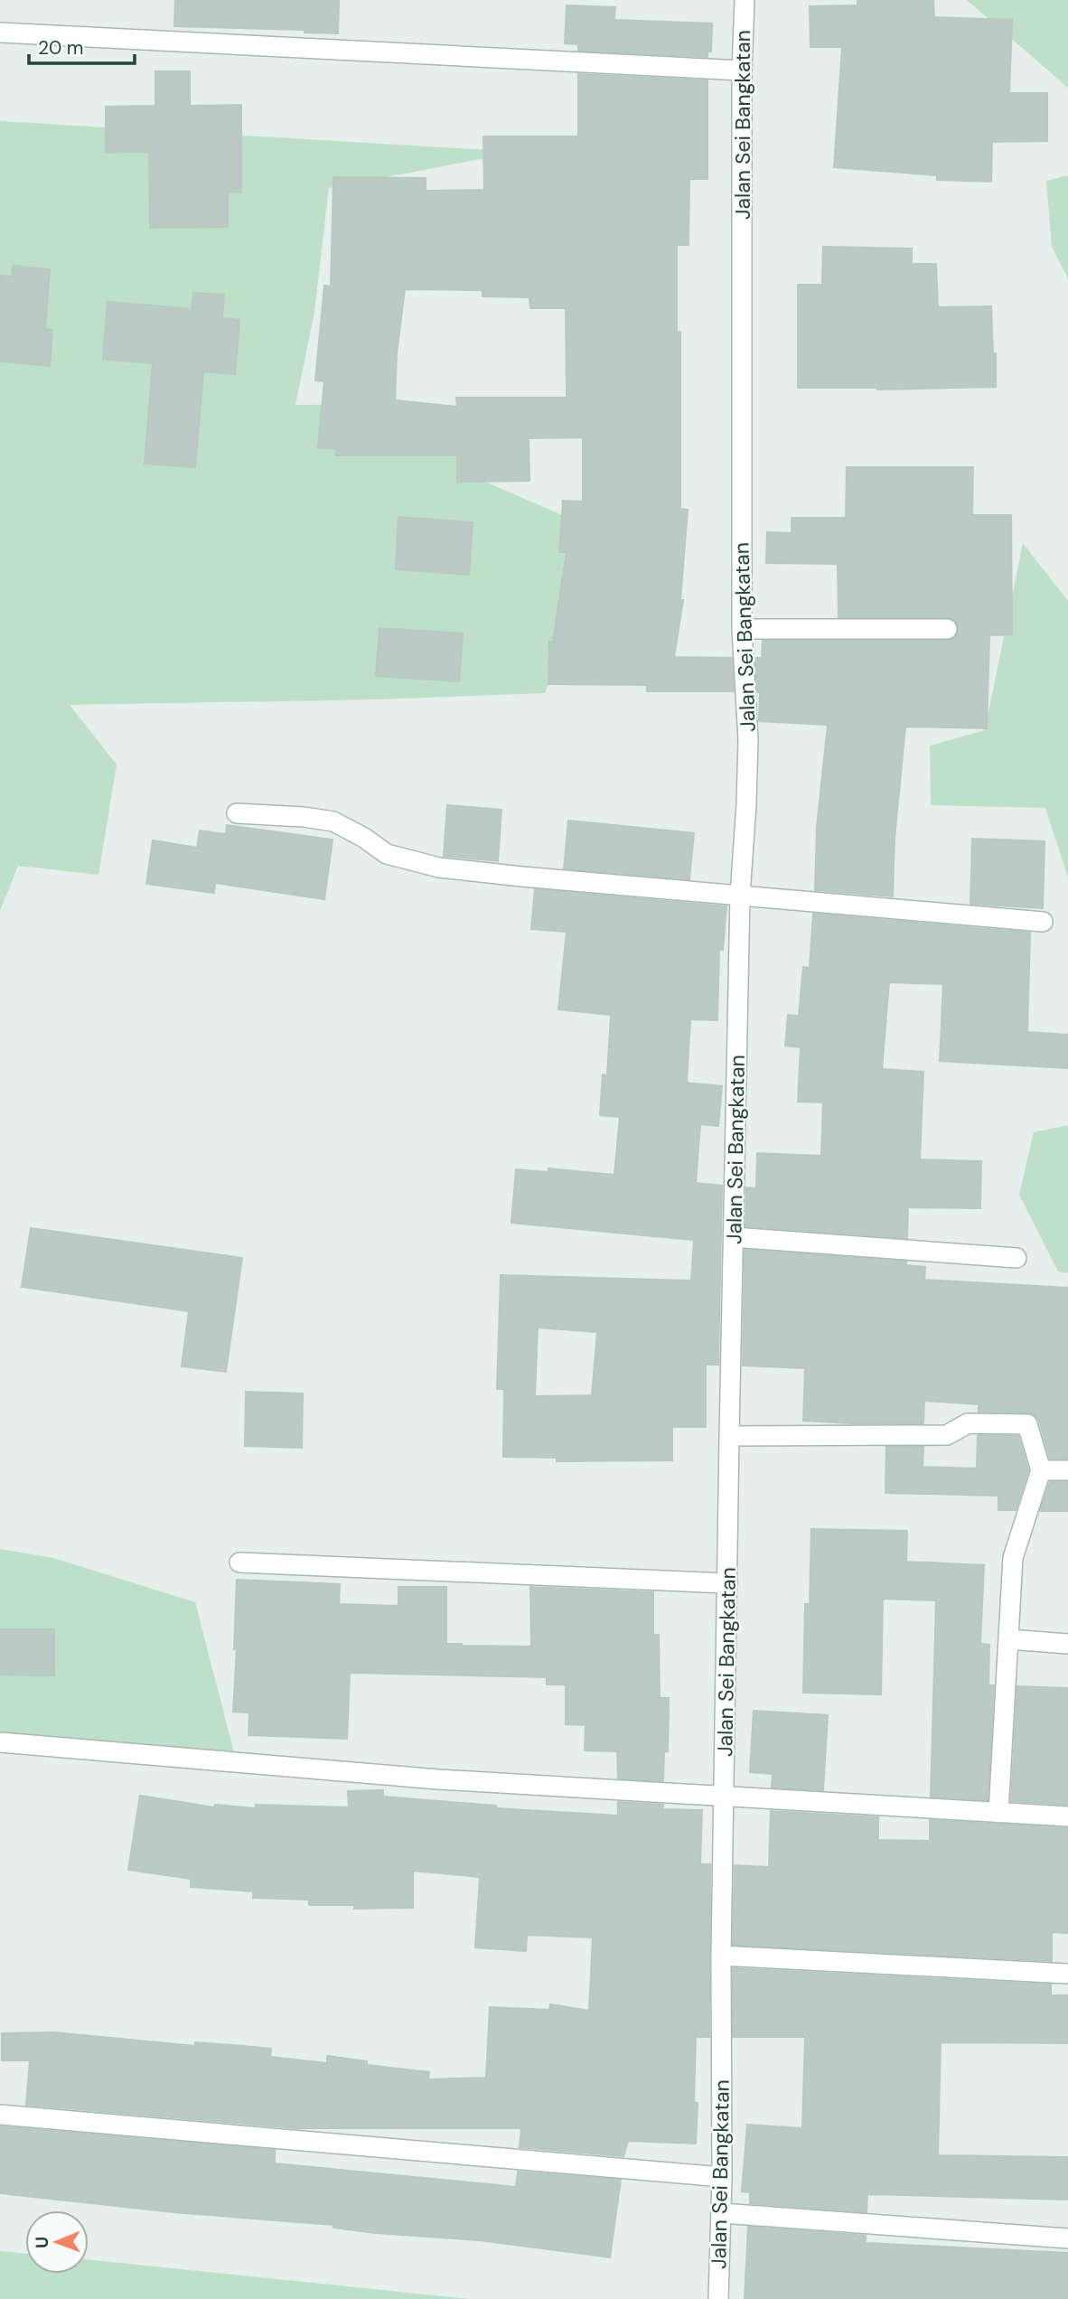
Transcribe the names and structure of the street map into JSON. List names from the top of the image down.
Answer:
{
  "streets": {
    "street": ["Jalan Sei Bangkatan"]
  },
  "scale_bar": "20 m",
  "north": "left"
}
